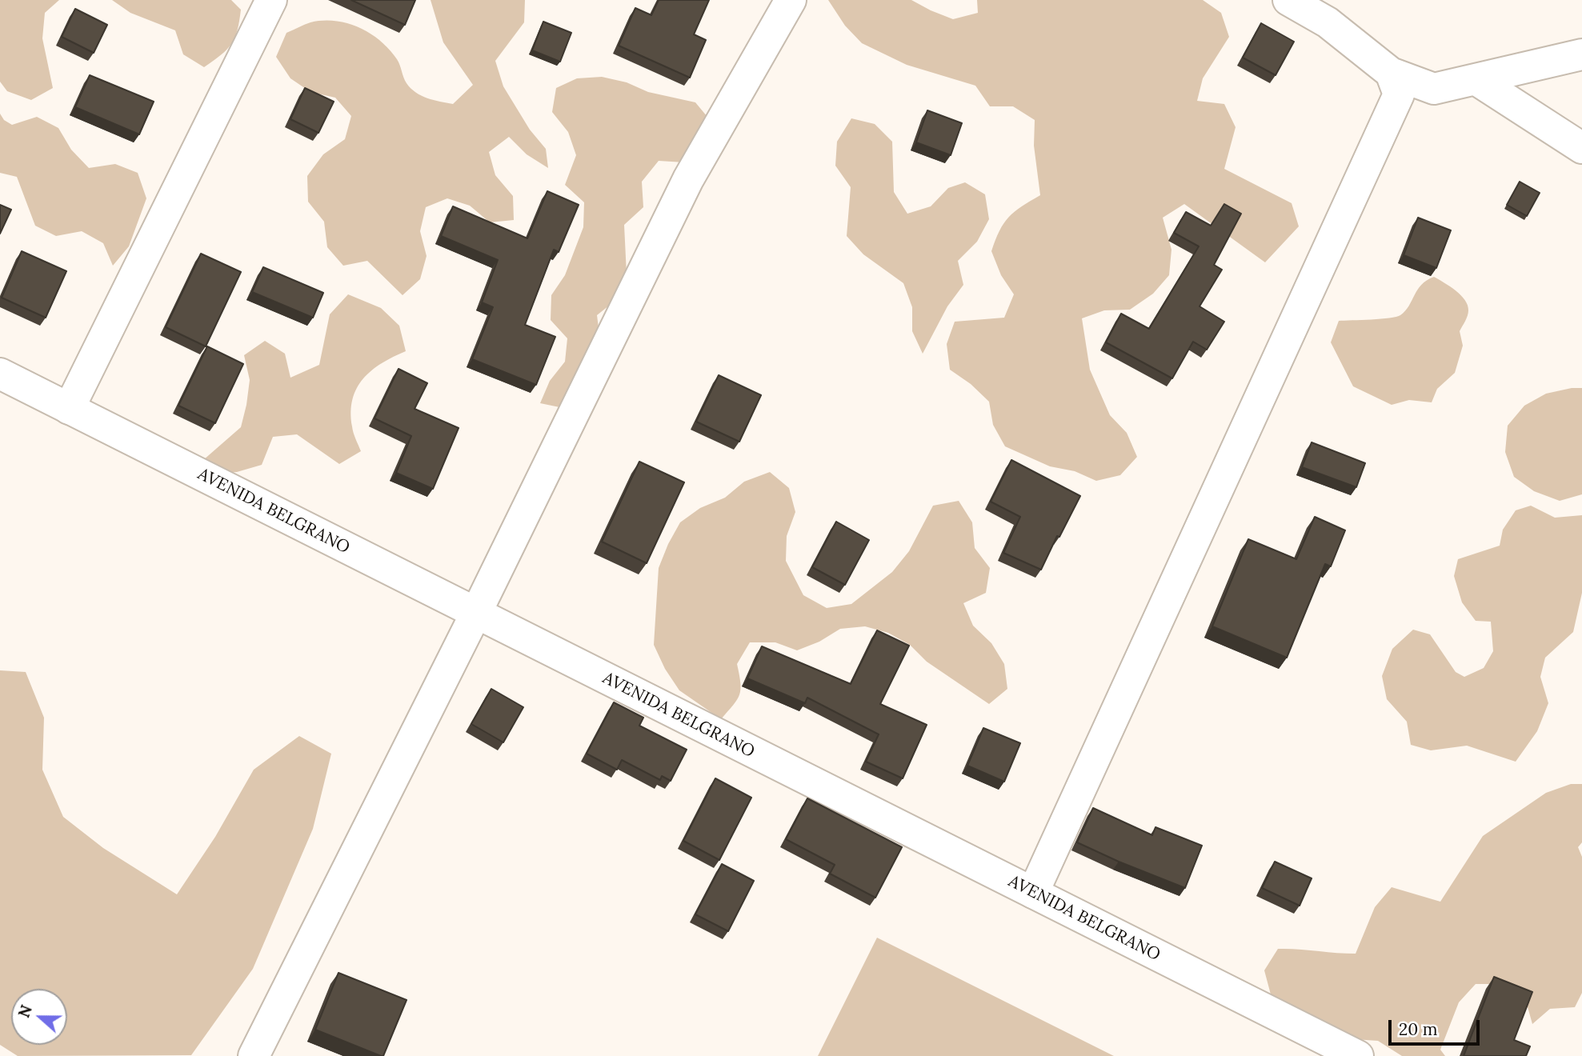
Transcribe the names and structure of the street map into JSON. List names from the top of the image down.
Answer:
{
  "streets": {
    "street": ["AVENIDA BELGRANO"]
  },
  "scale_bar": "20 m",
  "north": "left"
}
